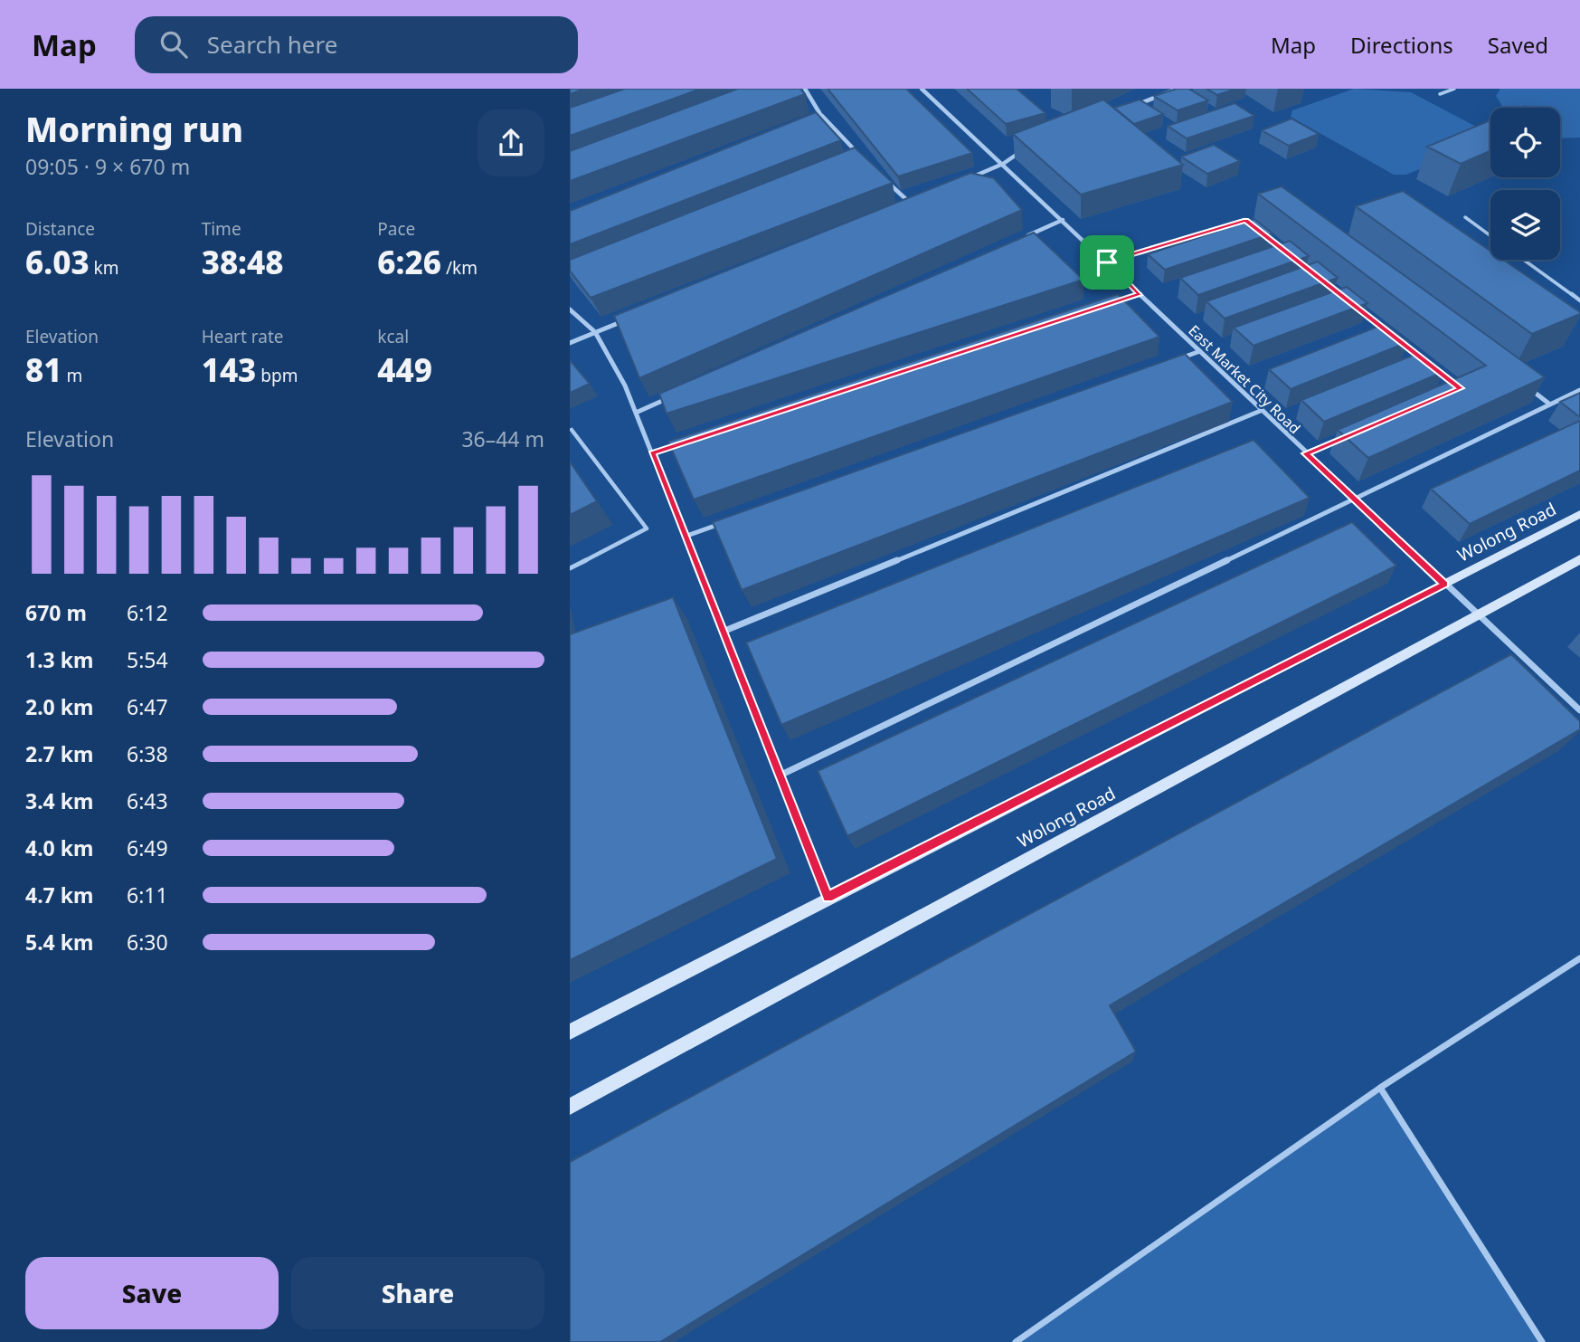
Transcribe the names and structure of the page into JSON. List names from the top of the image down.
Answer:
{
  "streets": {
    "main road": ["Wolong Road"],
    "street": ["East Market City Road"]
  },
  "crossings": [
    ["East Market City Road", "Wolong Road"]
  ],
  "page": {
    "header": "Map",
    "search": "Search here",
    "nav": ["Map", "Directions", "Saved"],
    "heading": ["Morning run", "09:05 · 9 × 670 m"],
    "stats": [
      ["Distance", "6.03 km"],
      ["Time", "38:48"],
      ["Pace", "6:26 /km"],
      ["Elevation", "81 m"],
      ["Heart rate", "143 bpm"],
      ["kcal", "449"]
    ],
    "chart": ["Elevation", "36–44 m"],
    "list": [
      {
        "name": "670 m",
        "note": "6:12"
      },
      {
        "name": "1.3 km",
        "note": "5:54"
      },
      {
        "name": "2.0 km",
        "note": "6:47"
      },
      {
        "name": "2.7 km",
        "note": "6:38"
      },
      {
        "name": "3.4 km",
        "note": "6:43"
      },
      {
        "name": "4.0 km",
        "note": "6:49"
      },
      {
        "name": "4.7 km",
        "note": "6:11"
      },
      {
        "name": "5.4 km",
        "note": "6:30"
      }
    ],
    "buttons": ["Save", "Share"]
  }
}
